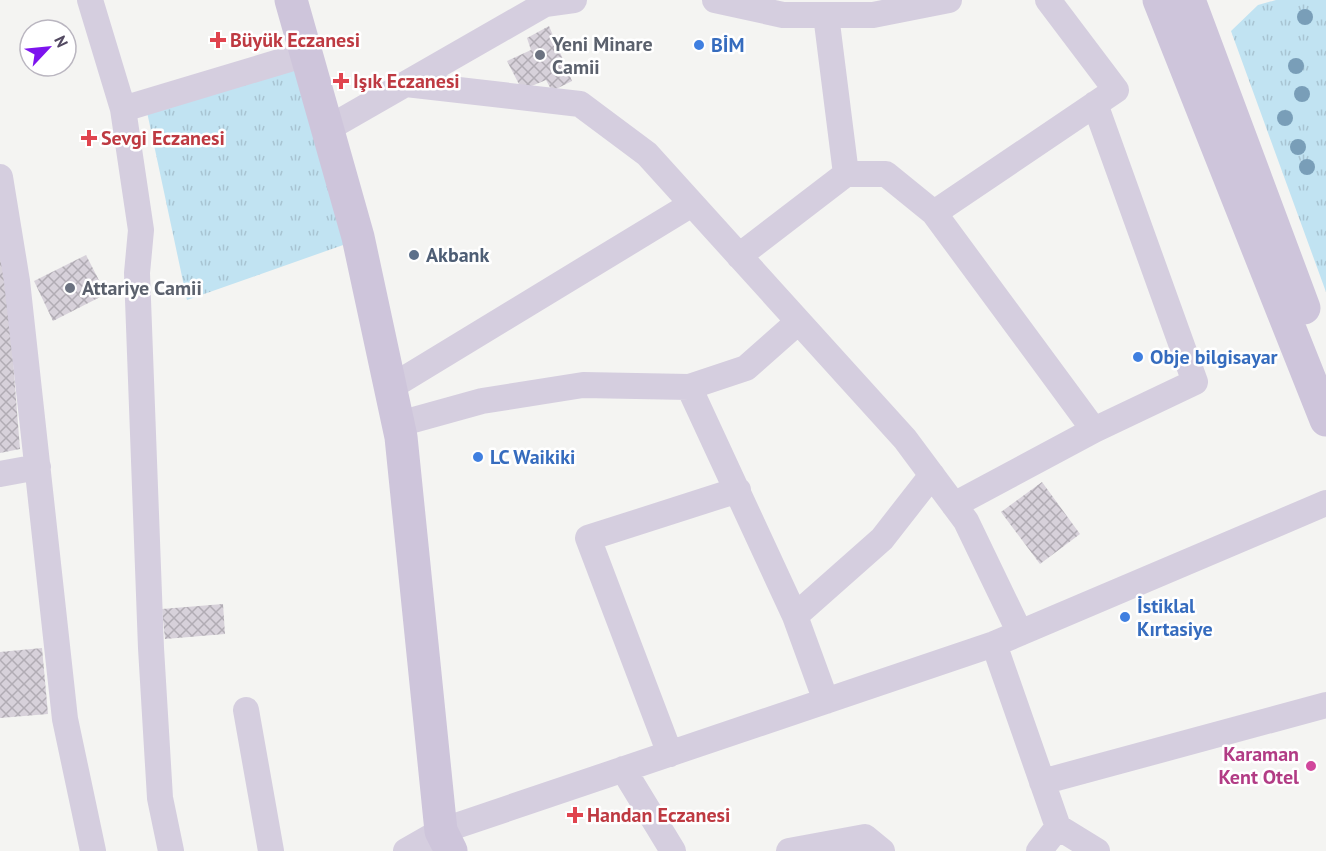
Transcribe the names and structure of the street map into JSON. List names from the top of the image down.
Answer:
{
  "places": {
    "health": [
      "Büyük Eczanesi",
      "Işık Eczanesi",
      "Sevgi Eczanesi",
      "Handan Eczanesi"
    ],
    "other": [
      "BİM",
      "Yeni Minare Camii",
      "Akbank",
      "Attariye Camii",
      "Obje bilgisayar",
      "LC Waikiki",
      "İstiklal Kırtasiye",
      "Karaman Kent Otel"
    ]
  },
  "north": "top right"
}
